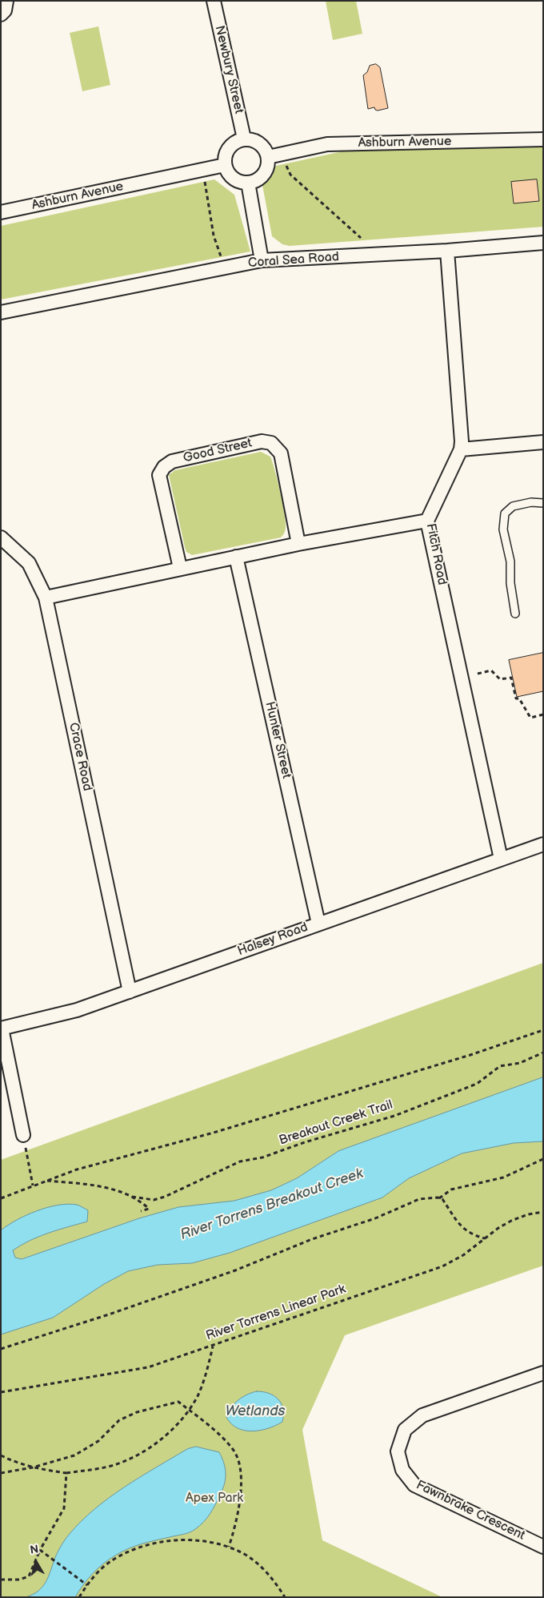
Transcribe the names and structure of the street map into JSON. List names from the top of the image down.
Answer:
{
  "streets": {
    "street": [
      "Newbury Street",
      "Ashburn Avenue",
      "Coral Sea Road",
      "Good Street",
      "Fitch Road",
      "Hunter Street",
      "Crace Road",
      "Halsey Road",
      "Fawnbrake Crescent"
    ],
    "path": ["Breakout Creek Trail", "River Torrens Linear Park"]
  },
  "crossings": [
    ["Newbury Street", "Ashburn Avenue"],
    ["Coral Sea Road", "Fitch Road"],
    ["Fitch Road", "Halsey Road"],
    ["Hunter Street", "Halsey Road"],
    ["Crace Road", "Halsey Road"]
  ],
  "water": ["River Torrens Breakout Creek", "Wetlands"],
  "parks": ["Apex Park"],
  "north": "top"
}
